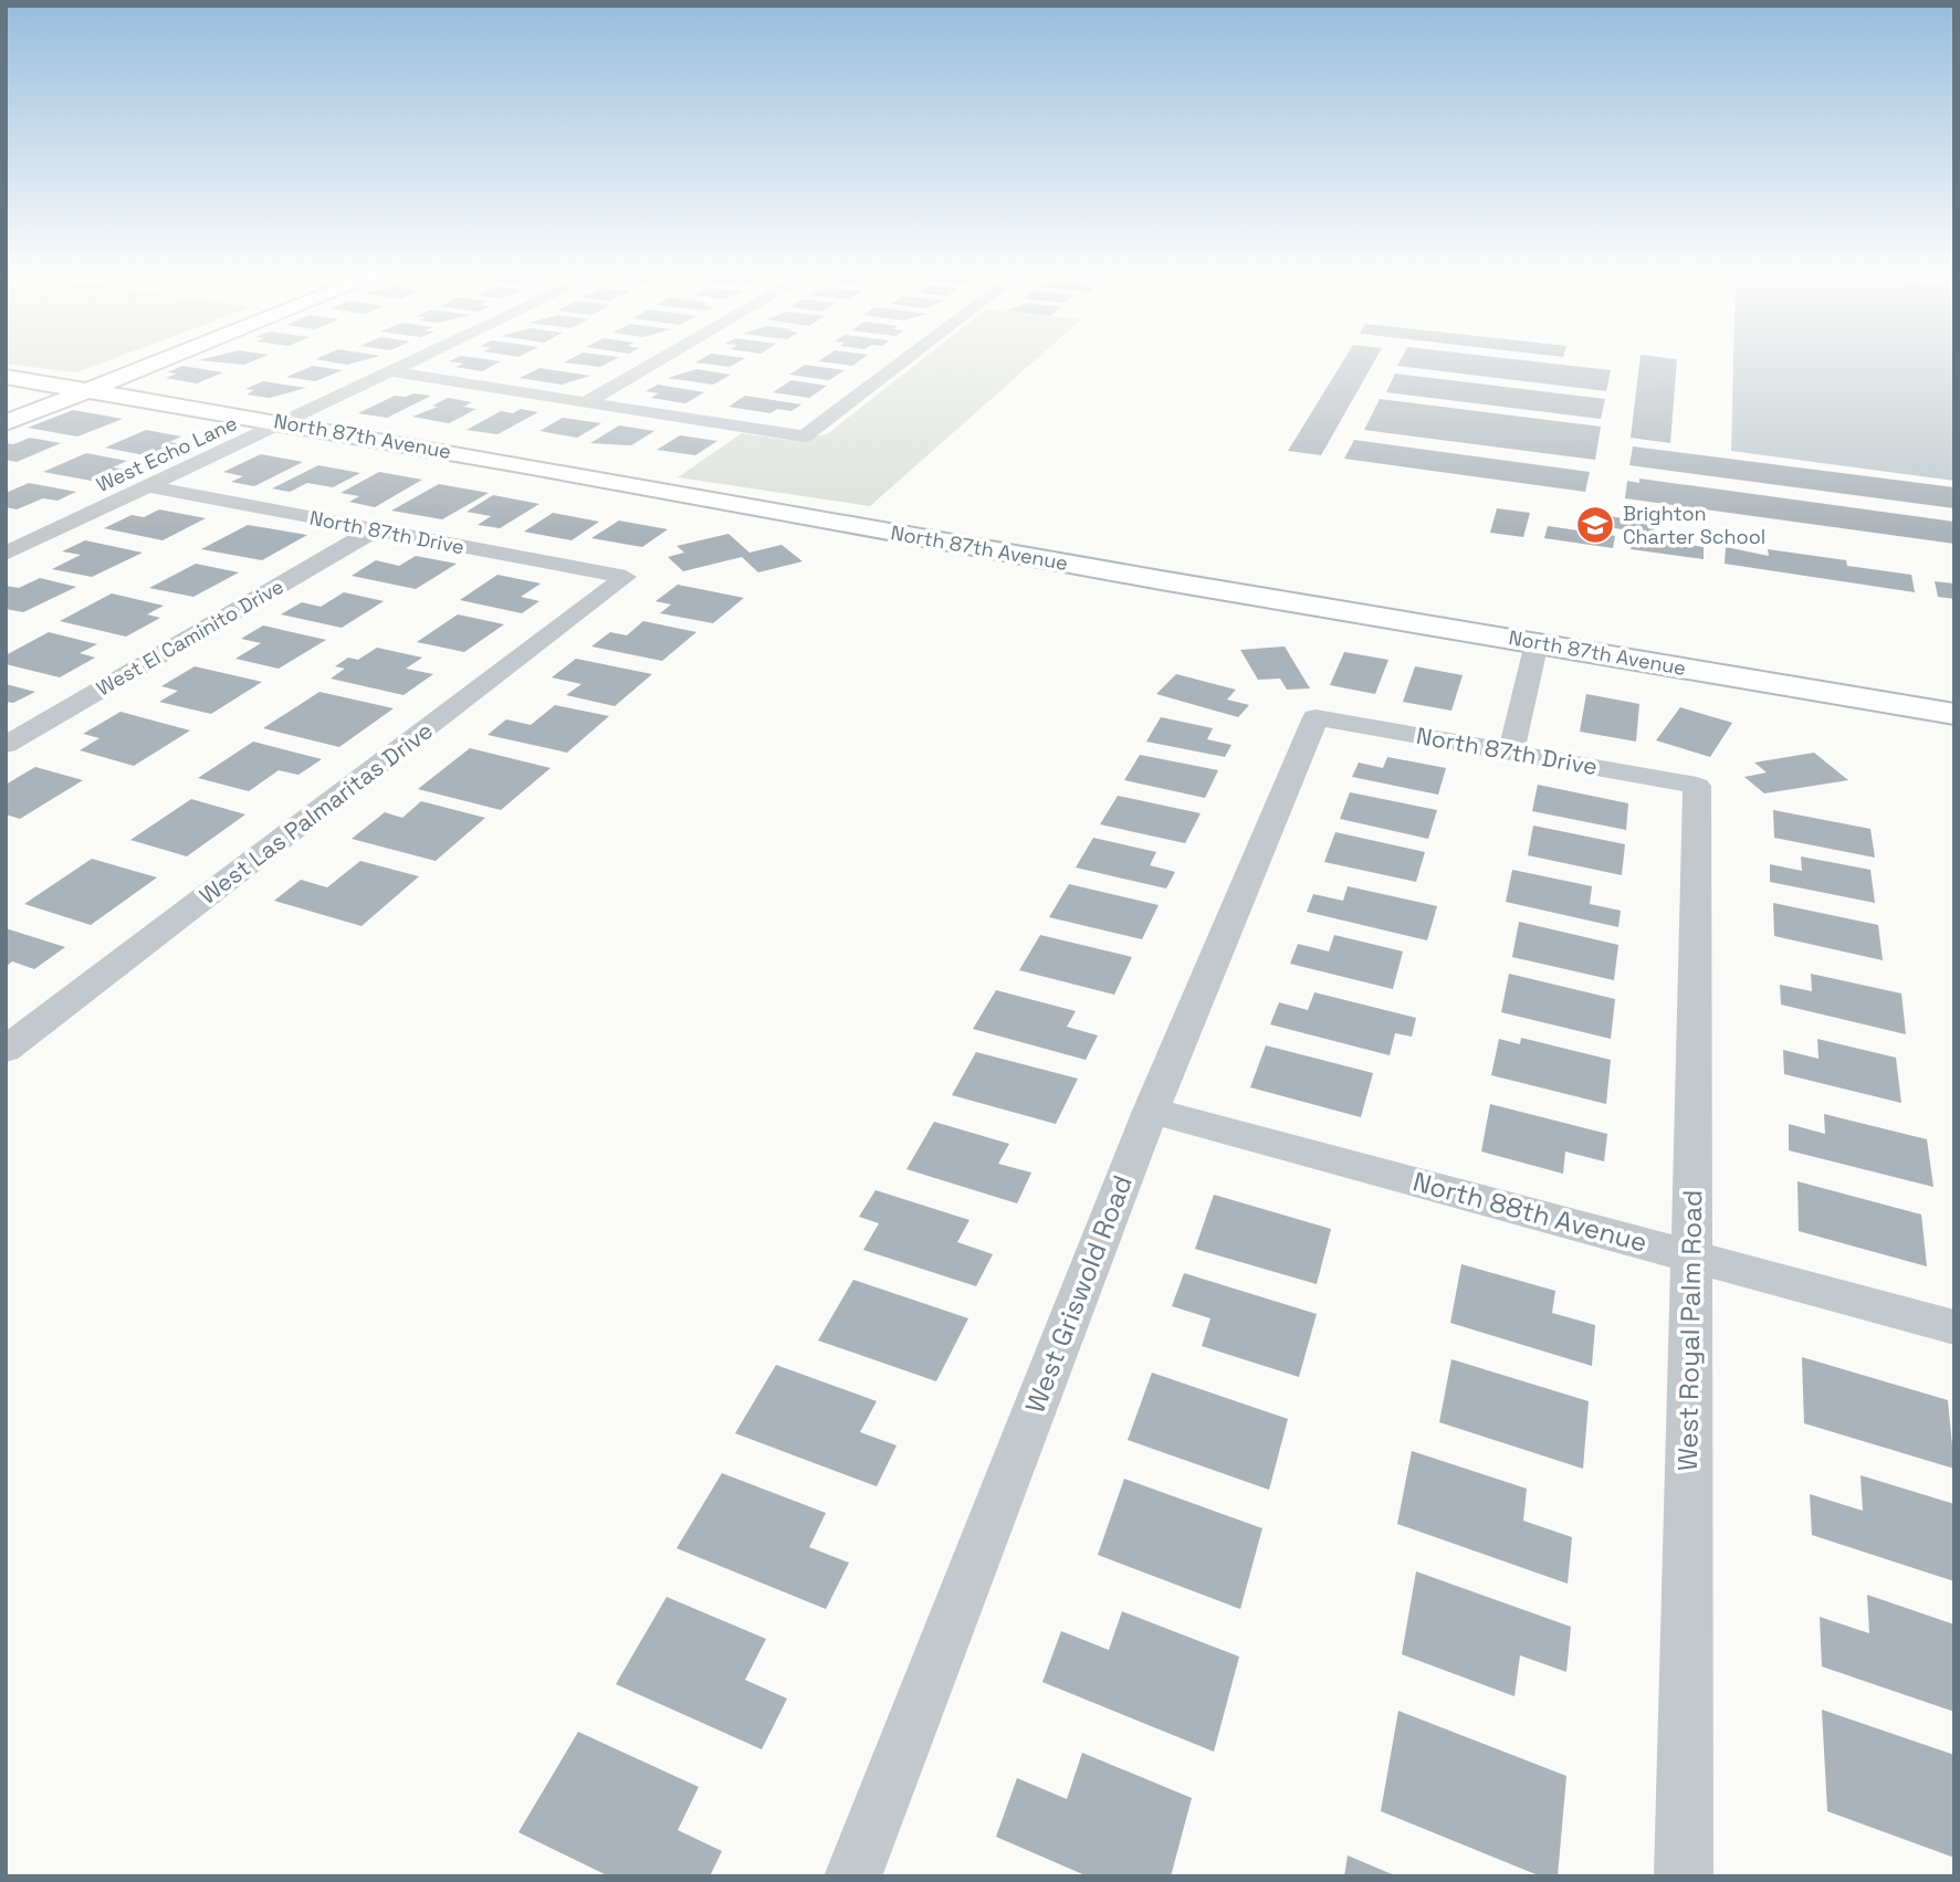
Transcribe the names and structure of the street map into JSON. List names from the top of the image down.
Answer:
{
  "streets": {
    "street": [
      "North 87th Avenue",
      "West Echo Lane",
      "North 87th Drive",
      "West El Caminito Drive",
      "West Las Palmaritas Drive",
      "North 88th Avenue",
      "West Griswold Road",
      "West Royal Palm Road"
    ]
  },
  "crossings": [
    ["North 87th Avenue", "West Echo Lane"],
    ["West Echo Lane", "North 87th Drive"],
    ["North 87th Drive", "West El Caminito Drive"],
    ["North 87th Drive", "West Las Palmaritas Drive"],
    ["North 87th Drive", "West Griswold Road"],
    ["North 87th Drive", "West Royal Palm Road"],
    ["North 88th Avenue", "West Griswold Road"],
    ["North 88th Avenue", "West Royal Palm Road"]
  ],
  "places": {
    "school or university": ["Brighton Charter School"]
  }
}
